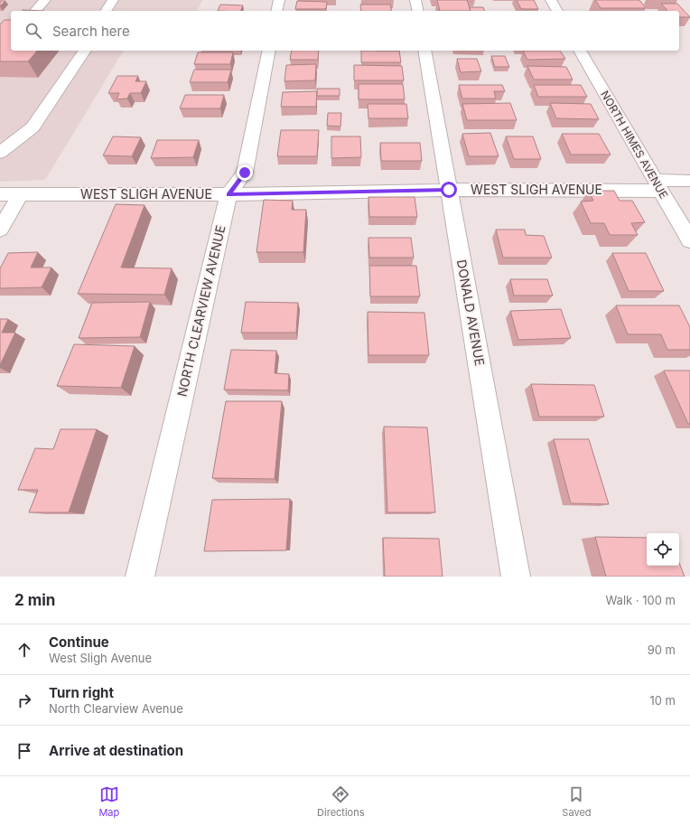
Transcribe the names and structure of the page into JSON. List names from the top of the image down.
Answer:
{
  "streets": {
    "street": [
      "NORTH HIMES AVENUE",
      "WEST SLIGH AVENUE",
      "NORTH CLEARVIEW AVENUE",
      "DONALD AVENUE"
    ]
  },
  "crossings": [
    ["NORTH HIMES AVENUE", "WEST SLIGH AVENUE"],
    ["WEST SLIGH AVENUE", "NORTH CLEARVIEW AVENUE"],
    ["WEST SLIGH AVENUE", "DONALD AVENUE"]
  ],
  "page": {
    "search": "Search here",
    "heading": ["2 min", "Walk · 100 m"],
    "list": [
      ["Continue", "West Sligh Avenue", "90 m"],
      ["Turn right", "North Clearview Avenue", "10 m"],
      "Arrive at destination"
    ],
    "nav": ["Map", "Directions", "Saved"]
  }
}
